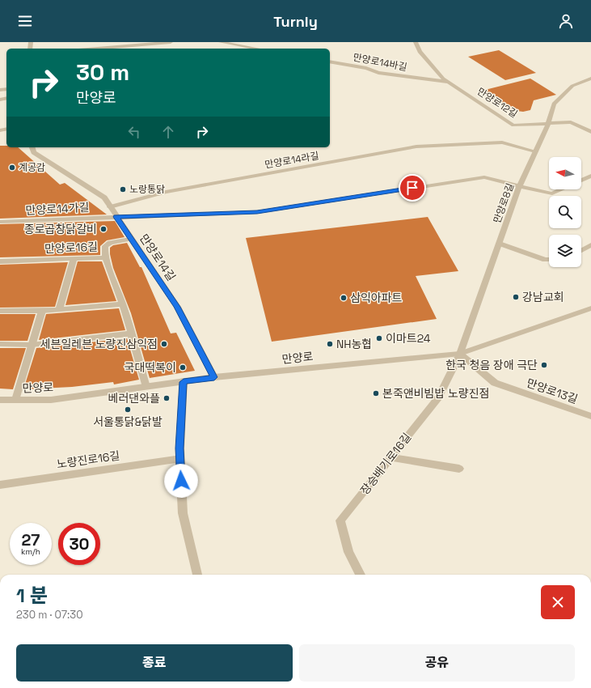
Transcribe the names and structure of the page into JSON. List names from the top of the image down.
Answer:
{
  "streets": {
    "street": [
      "만양로14바길",
      "만양로12길",
      "만양로14라길",
      "만양로8길",
      "만양로14가길",
      "만양로16길",
      "만양로14길",
      "만양로",
      "만양로13길",
      "노량진로16길",
      "장승배기로16길"
    ]
  },
  "crossings": [
    ["만양로14바길", "만양로12길"],
    ["만양로12길", "만양로8길"],
    ["만양로14라길", "만양로8길"],
    ["만양로14라길", "만양로14길"],
    ["만양로8길", "만양로14가길"],
    ["만양로8길", "만양로"],
    ["만양로8길", "만양로13길"],
    ["만양로8길", "장승배기로16길"],
    ["만양로14가길", "만양로14길"],
    ["만양로16길", "만양로14길"],
    ["만양로14길", "만양로"],
    ["만양로", "만양로13길"],
    ["만양로", "장승배기로16길"],
    ["만양로13길", "장승배기로16길"]
  ],
  "places": [
    "계공감",
    "노랑통닭",
    "종로곱창닭갈비",
    "강남교회",
    "삼익아파트",
    "이마트24",
    "세븐일레븐 노량진삼익점",
    "NH농협",
    "한국 청음 장애 극단",
    "국대떡복이",
    "본죽앤비빔밥 노량진점",
    "베러댄와플",
    "서울통닭&닭발"
  ],
  "north": "left",
  "page": {
    "header": "Turnly",
    "turn": ["30 m", "만양로"],
    "speed": "27 km/h",
    "limit": "30",
    "heading": ["1 분", "230 m · 07:30"],
    "buttons": ["종료", "공유"]
  }
}
